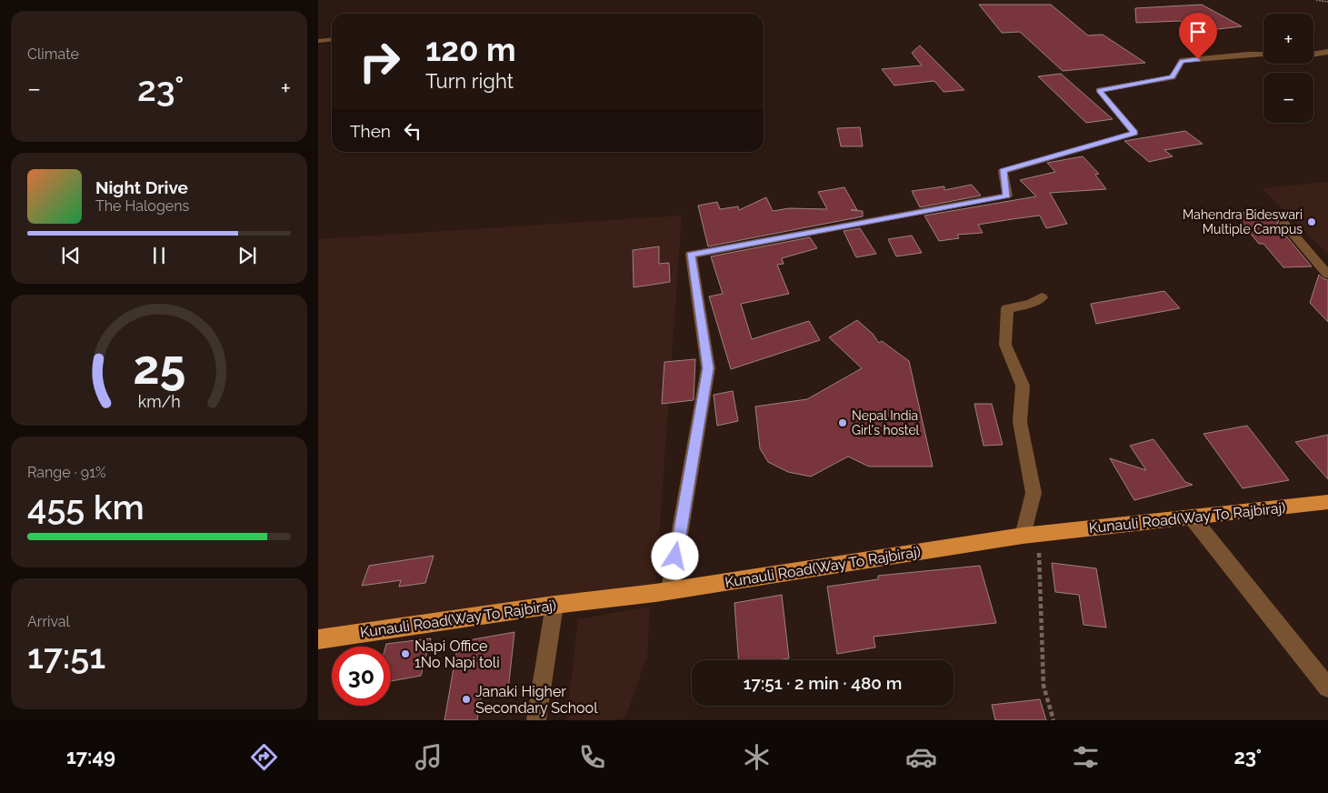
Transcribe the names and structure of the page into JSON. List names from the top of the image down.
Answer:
{
  "streets": {
    "main road": ["Kunauli Road(Way To Rajbiraj)"]
  },
  "places": [
    "Mahendra Bideswari Multiple Campus",
    "Nepal India Girl's hostel",
    "Napi Office 1No Napi toli",
    "Janaki Higher Secondary School"
  ],
  "page": {
    "tile": [
      "Climate",
      ["Range · 91%", "455 km"],
      ["Arrival", "17:51"]
    ],
    "map_buttons": ["+", "−"],
    "turn": ["120 m", "Turn right"],
    "heat": ["−", "23°", "+"],
    "then": "Then",
    "song": ["Night Drive", "The Halogens"],
    "limit": "30",
    "trip": "17:51 · 2 min · 480 m",
    "tabs": ["17:49", "23°"],
    "gauge": ["25", "km/h"]
  }
}
